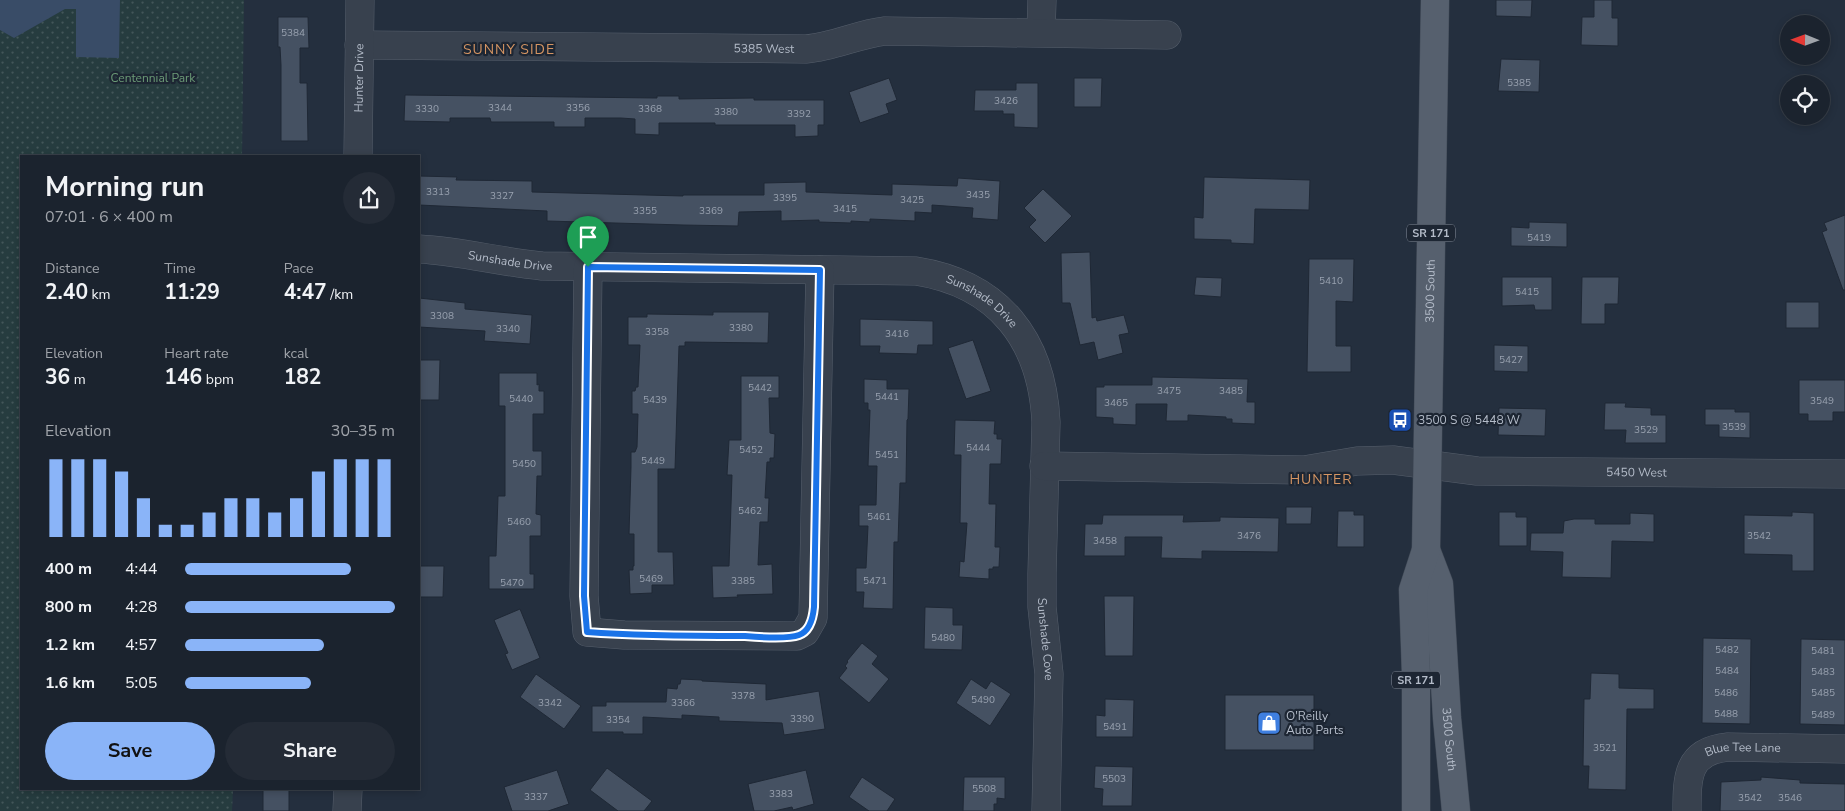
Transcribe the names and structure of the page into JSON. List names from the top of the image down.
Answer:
{
  "streets": {
    "main road": ["SR 171", "3500 South"],
    "street": [
      "5385 West",
      "Hunter Drive",
      "Sunshade Drive",
      "5450 West",
      "Sunshade Cove",
      "Blue Tee Lane"
    ]
  },
  "crossings": [
    ["5385 West", "Hunter Drive"],
    ["Sunshade Drive", "Sunshade Cove"],
    ["3500 South", "5450 West"]
  ],
  "districts": ["SUNNY SIDE", "HUNTER"],
  "parks": ["Centennial Park"],
  "places": {
    "bus stop": ["3500 S @ 5448 W"],
    "shop": ["O'Reilly Auto Parts"]
  },
  "house_numbers": [
    "5384",
    "5385",
    "3426",
    "3344",
    "3356",
    "3330",
    "3368",
    "3380",
    "3392",
    "3313",
    "3435",
    "3327",
    "3395",
    "3425",
    "3415",
    "3355",
    "3369",
    "5419",
    "5410",
    "5415",
    "3308",
    "3380",
    "3340",
    "3358",
    "3416",
    "5427",
    "5442",
    "3475",
    "3485",
    "5441",
    "5440",
    "5439",
    "3549",
    "3465",
    "3539",
    "3529",
    "5444",
    "5452",
    "5451",
    "5449",
    "5450",
    "5462",
    "5461",
    "5460",
    "3476",
    "3542",
    "3458",
    "5469",
    "3385",
    "5471",
    "5470",
    "5480",
    "5482",
    "5481",
    "5484",
    "5483",
    "5486",
    "5485",
    "3378",
    "5490",
    "3342",
    "3366",
    "5488",
    "5489",
    "3390",
    "3354",
    "5491",
    "3521",
    "5503",
    "5508",
    "3383",
    "3337",
    "3542",
    "3546"
  ],
  "north": "left",
  "page": {
    "heading": ["Morning run", "07:01 · 6 × 400 m"],
    "stats": [
      ["Distance", "2.40 km"],
      ["Time", "11:29"],
      ["Pace", "4:47 /km"],
      ["Elevation", "36 m"],
      ["Heart rate", "146 bpm"],
      ["kcal", "182"]
    ],
    "chart": ["Elevation", "30–35 m"],
    "list": [
      {
        "name": "400 m",
        "note": "4:44"
      },
      {
        "name": "800 m",
        "note": "4:28"
      },
      {
        "name": "1.2 km",
        "note": "4:57"
      },
      {
        "name": "1.6 km",
        "note": "5:05"
      }
    ],
    "buttons": ["Save", "Share"]
  }
}
